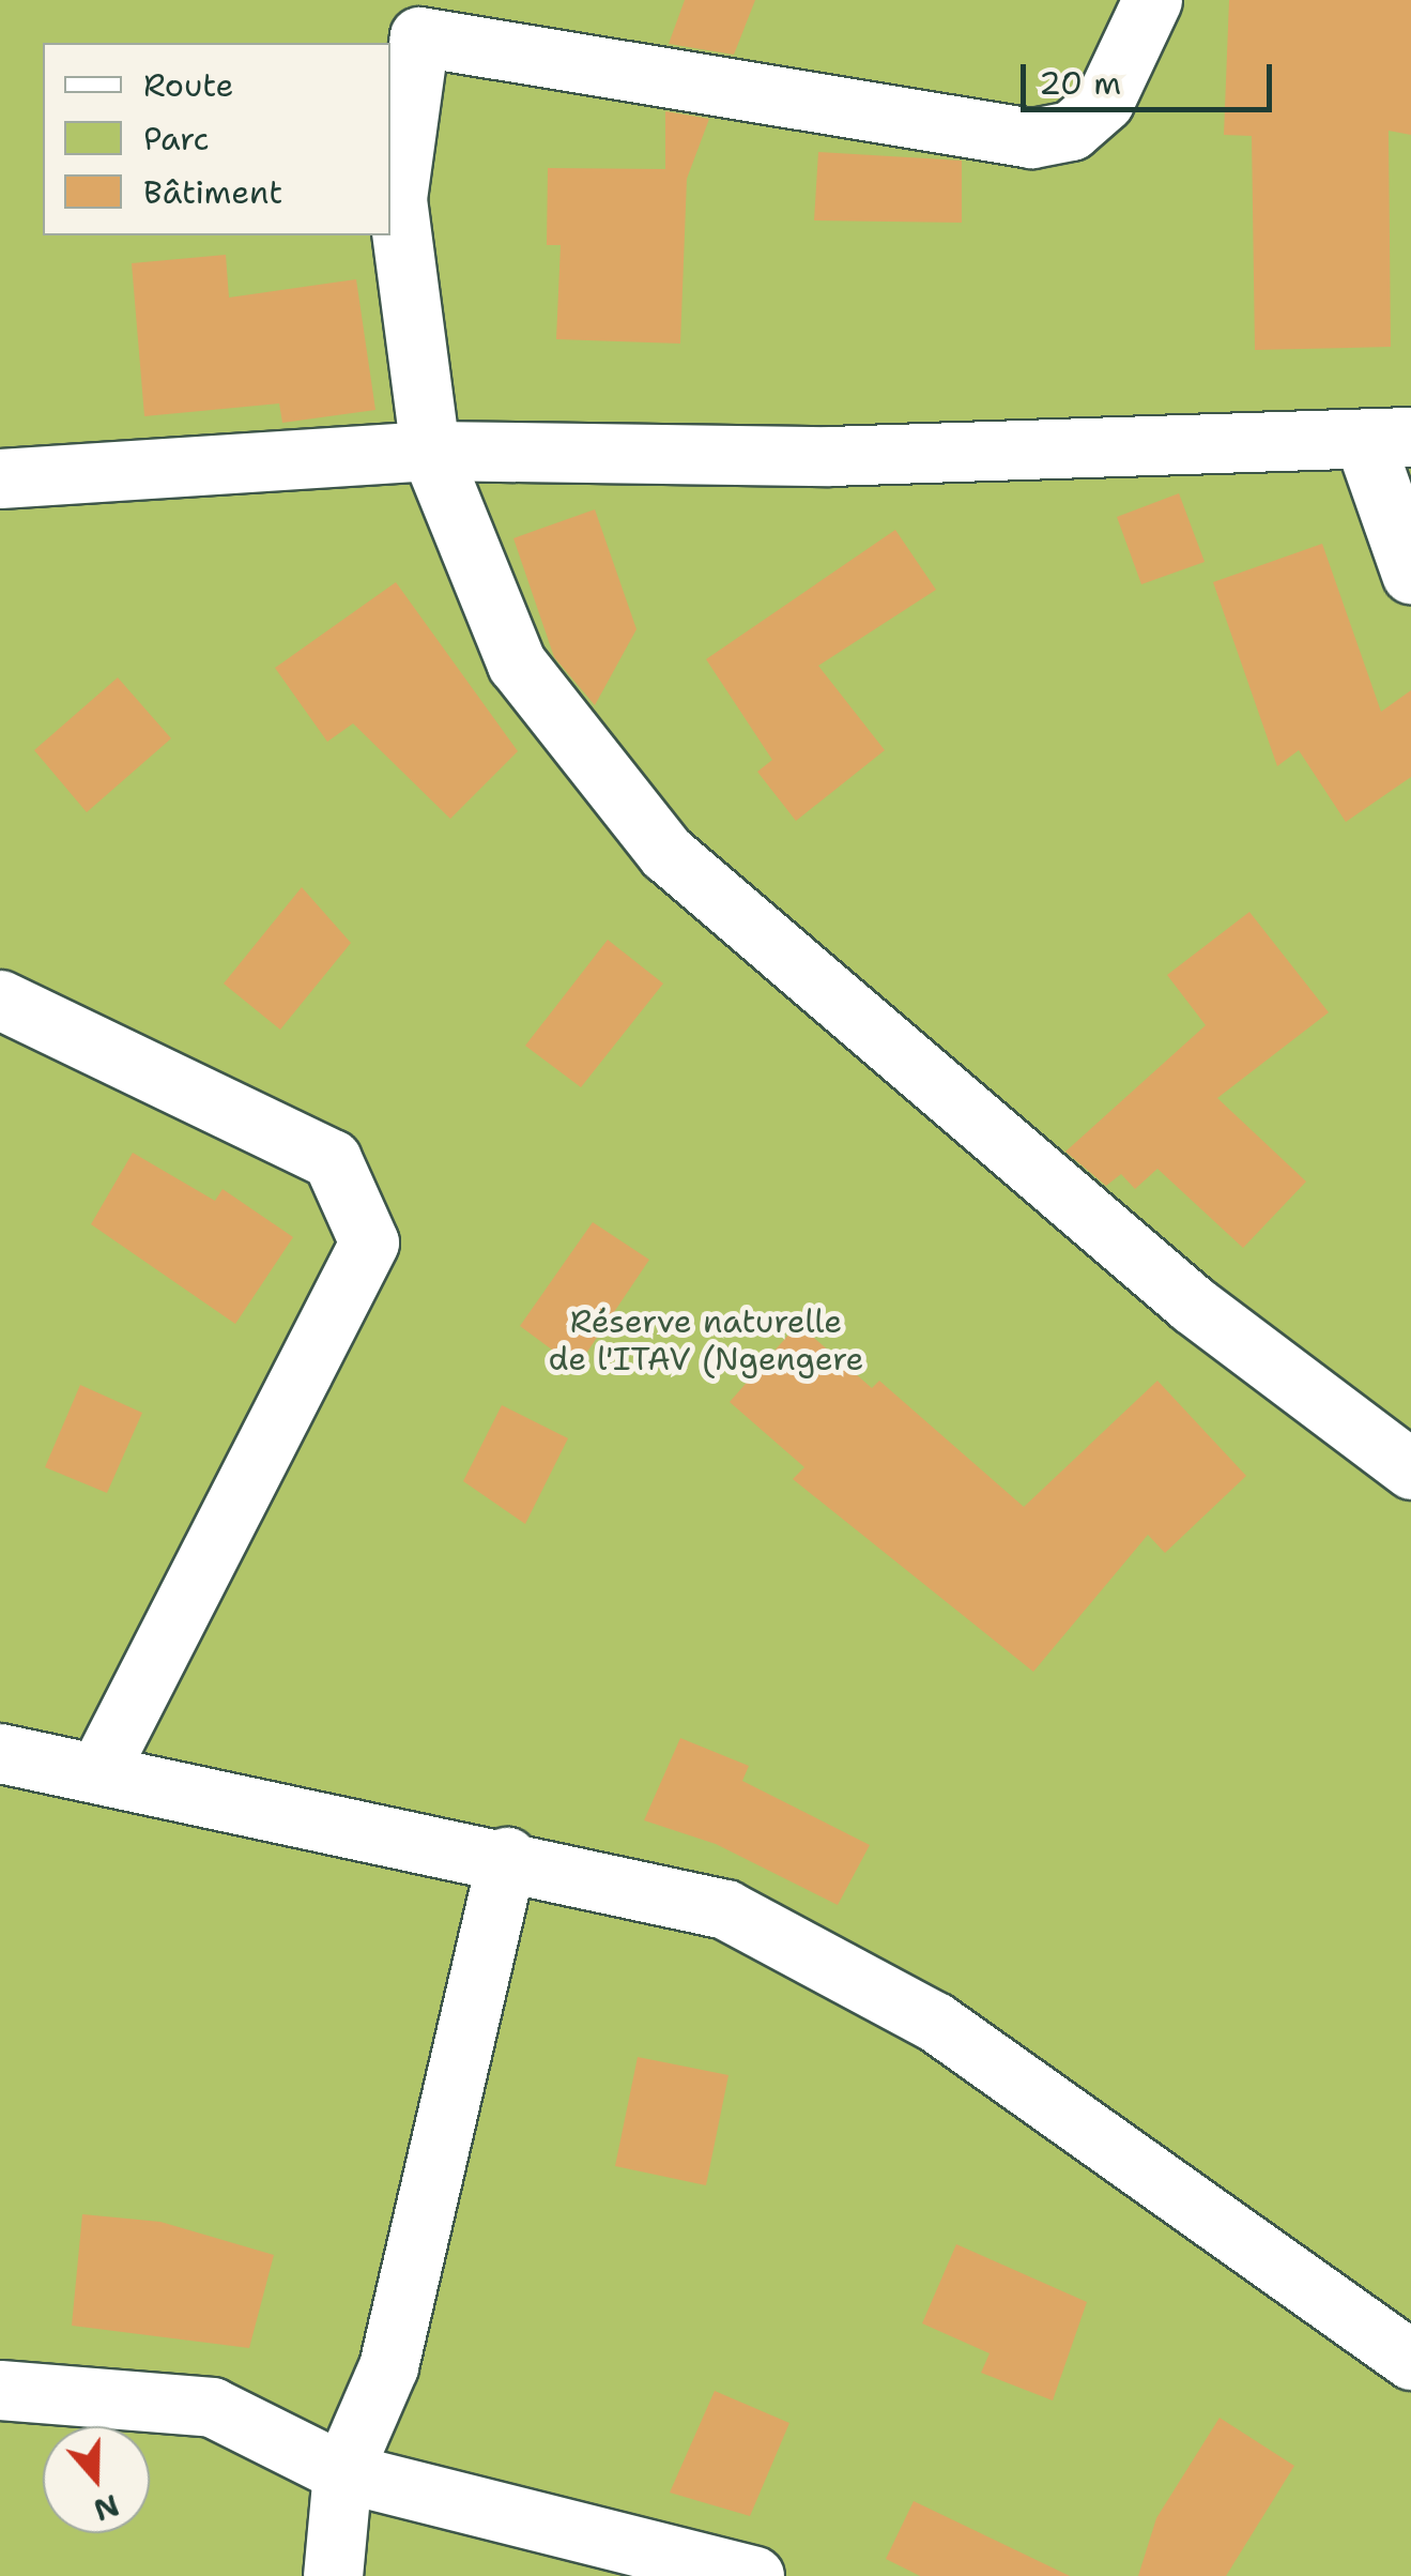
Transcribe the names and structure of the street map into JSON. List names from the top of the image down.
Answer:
{
  "parks": ["Réserve naturelle de l'ITAV (Ngengere"],
  "legend": ["Route", "Parc", "Bâtiment"],
  "scale_bar": "20 m",
  "north": "bottom"
}
